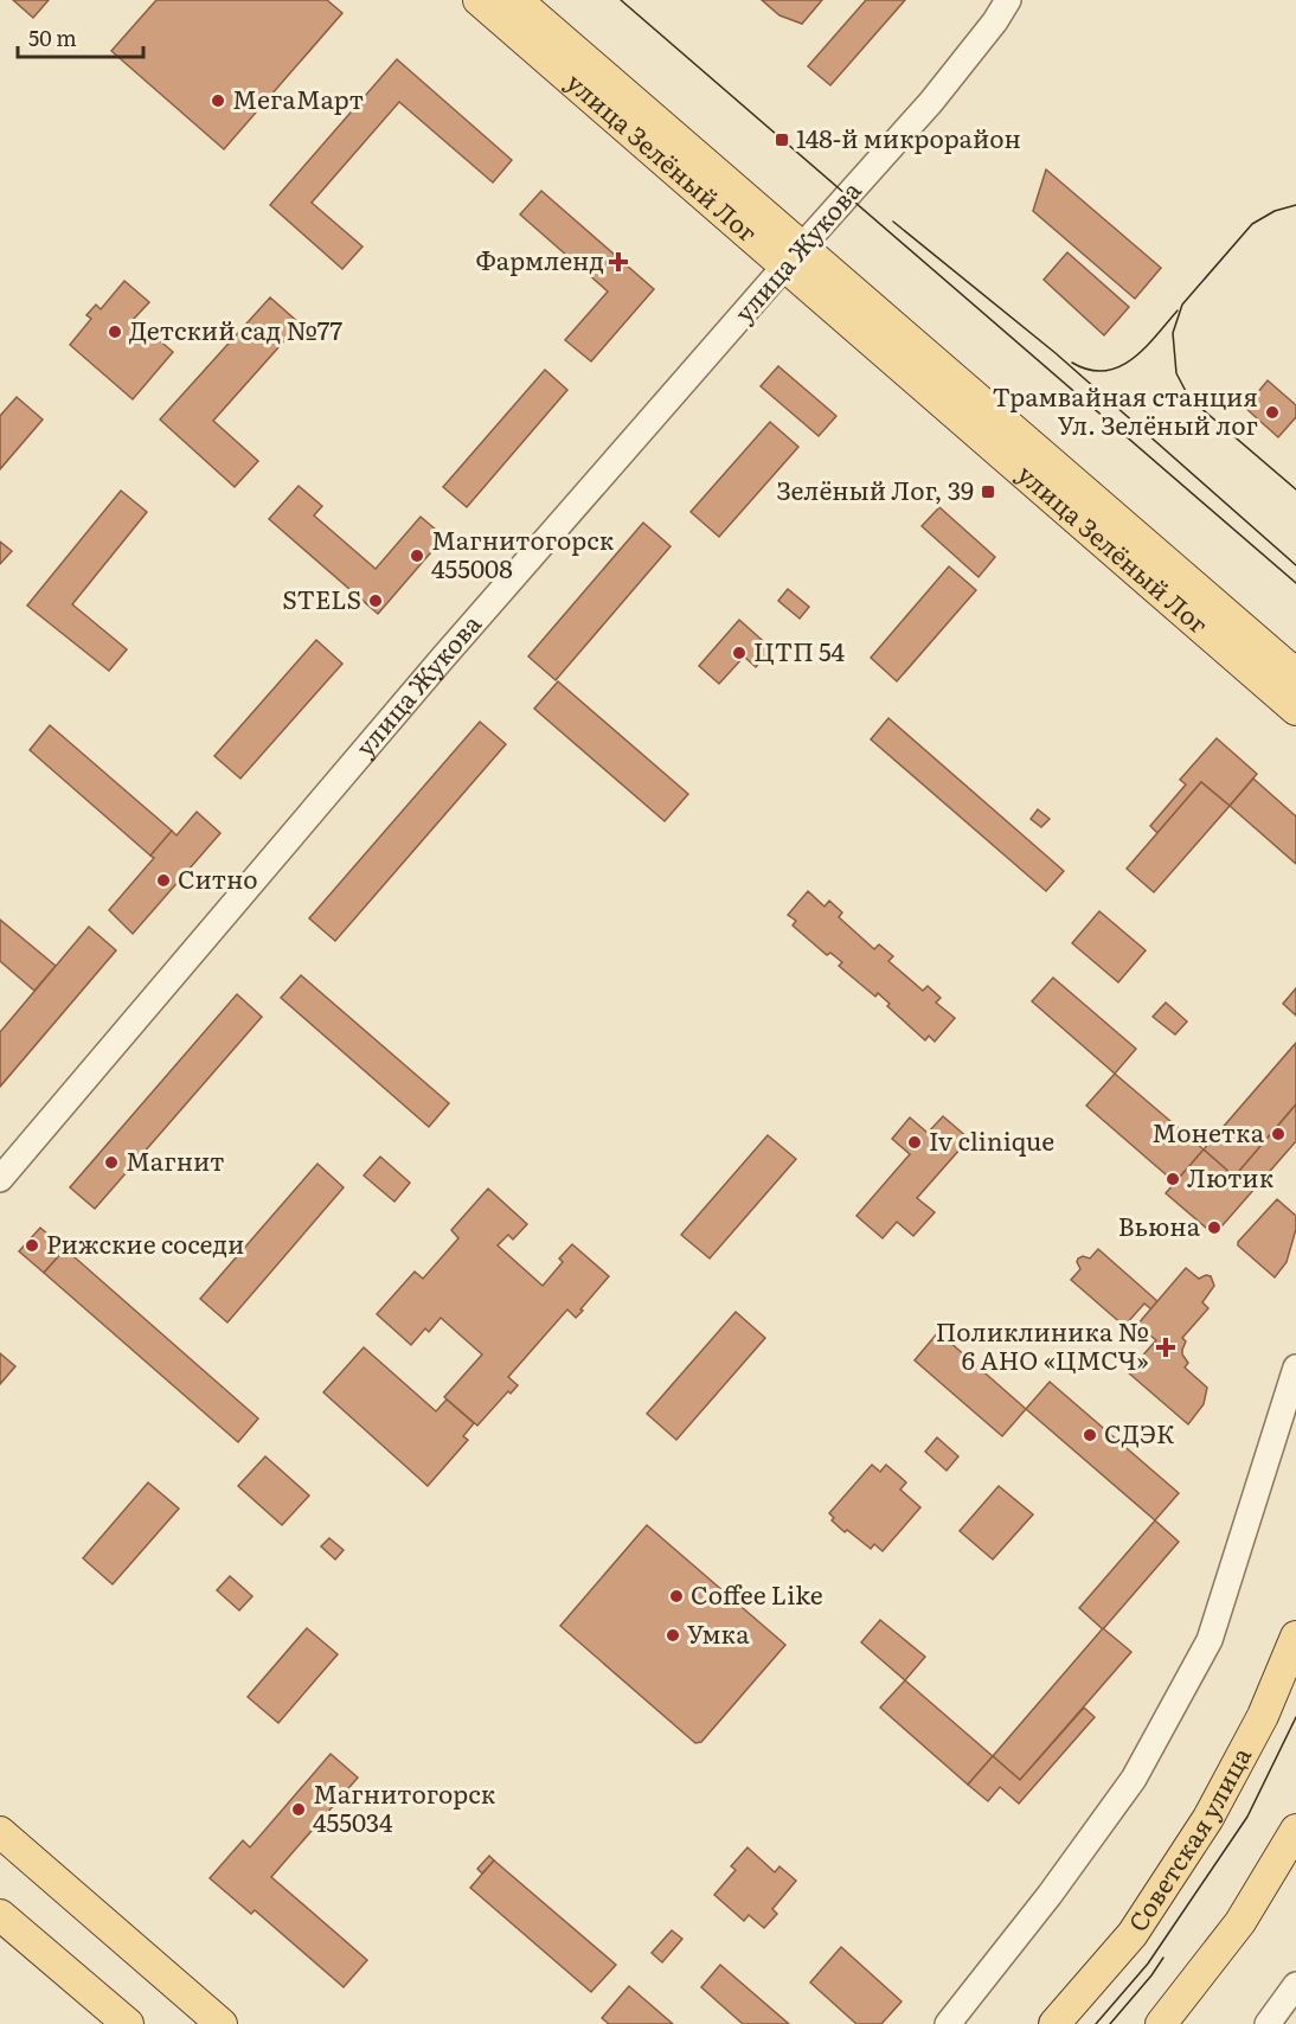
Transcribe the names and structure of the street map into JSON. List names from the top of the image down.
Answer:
{
  "streets": {
    "main road": ["улица Зелёный Лог", "Советская улица"],
    "street": ["улица Жукова"]
  },
  "crossings": [
    ["улица Зелёный Лог", "улица Жукова"]
  ],
  "places": {
    "other": [
      "МегаМарт",
      "Детский сад №77",
      "Трамвайная станция Ул. Зелёный лог",
      "Магнитогорск 455008",
      "STELS",
      "ЦТП 54",
      "Ситно",
      "Монетка",
      "Iv clinique",
      "Магнит",
      "Лютик",
      "Вьюна",
      "Рижские соседи",
      "СДЭК",
      "Coffee Like",
      "Умка",
      "Магнитогорск 455034"
    ],
    "transit": ["148-й микрорайон", "Зелёный Лог, 39"],
    "health": ["Фармленд", "Поликлиника № 6 АНО «ЦМСЧ»"]
  },
  "scale_bar": "50 m"
}
